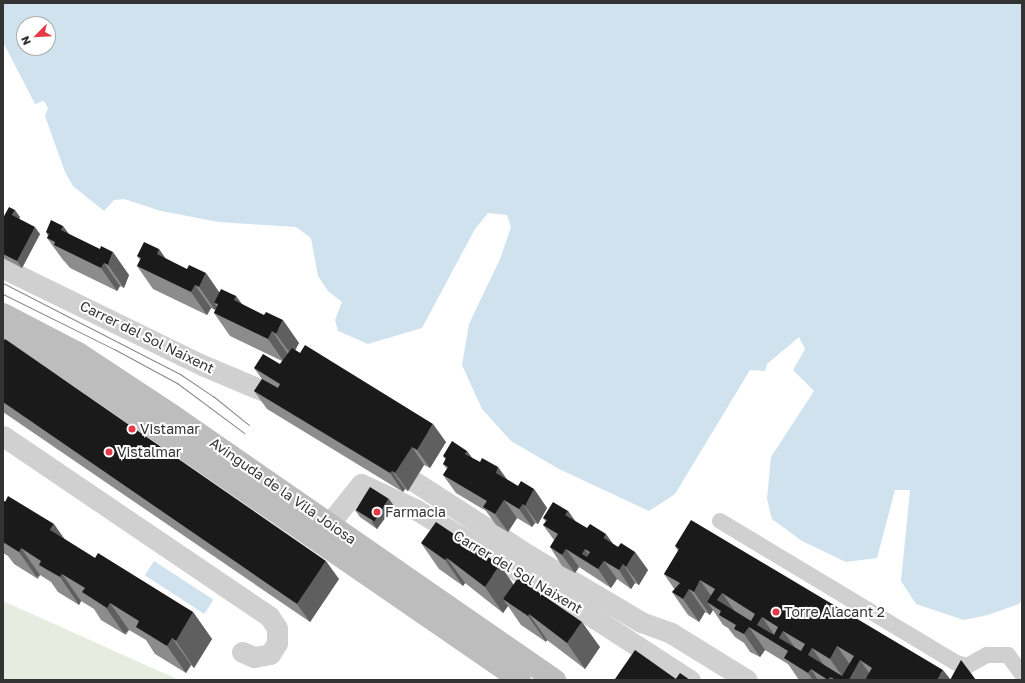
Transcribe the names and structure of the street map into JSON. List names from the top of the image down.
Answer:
{
  "streets": {
    "main road": ["Avinguda de la Vila Joiosa"],
    "street": ["Carrer del Sol Naixent"]
  },
  "crossings": [
    ["Carrer del Sol Naixent", "Avinguda de la Vila Joiosa"]
  ],
  "places": [
    "Vistamar",
    "Vistalmar",
    "Farmacia",
    "Torre Alacant 2"
  ],
  "north": "bottom left"
}
